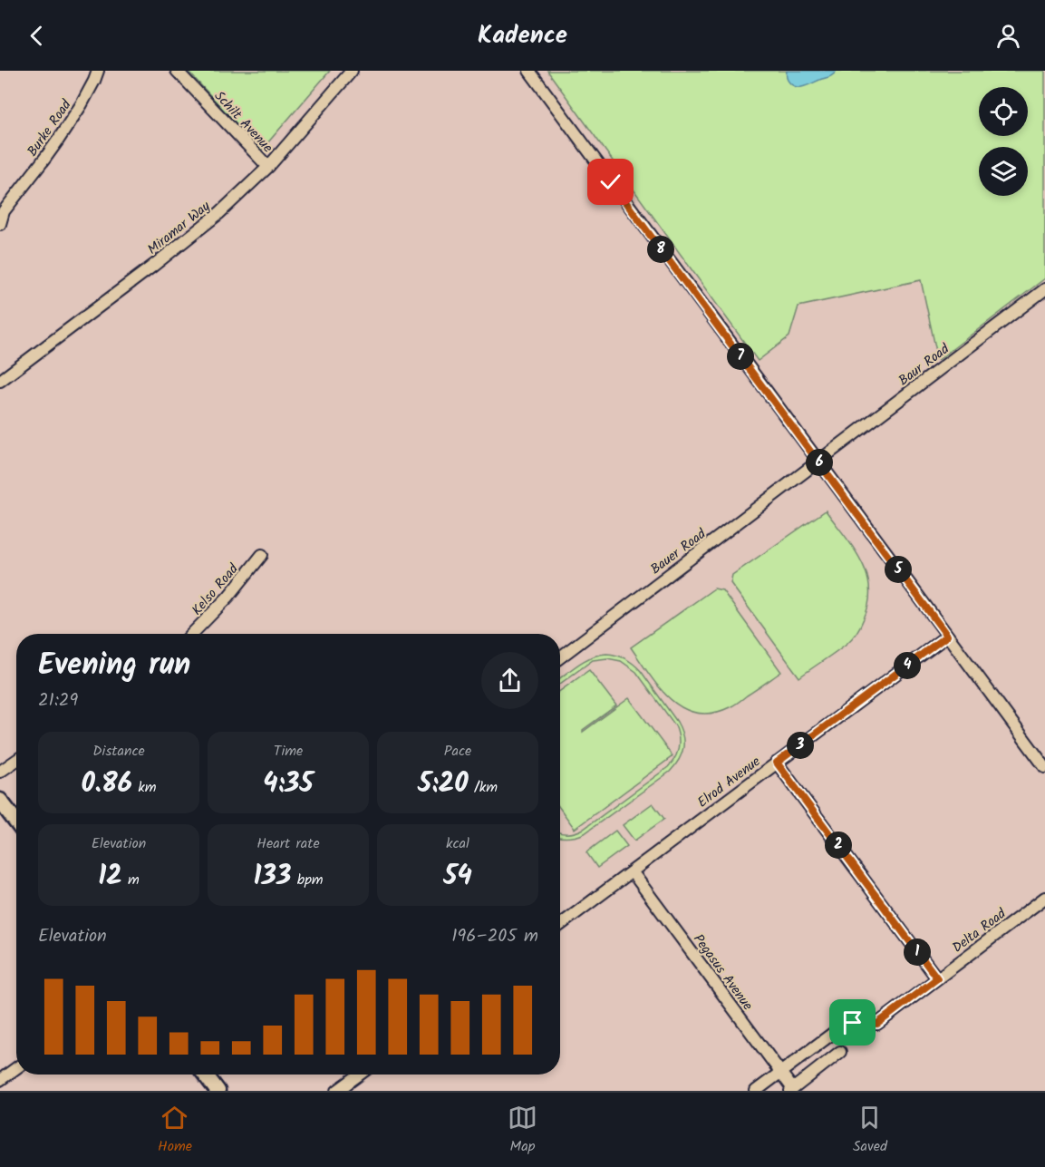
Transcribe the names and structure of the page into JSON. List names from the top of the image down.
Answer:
{
  "streets": {
    "street": [
      "Schilt Avenue",
      "Burke Road",
      "Miramar Way",
      "Baur Road",
      "Bauer Road",
      "Kelso Road",
      "Elrod Avenue",
      "Delta Road",
      "Pegasus Avenue"
    ]
  },
  "crossings": [
    ["Schilt Avenue", "Miramar Way"],
    ["Baur Road", "Bauer Road"],
    ["Elrod Avenue", "Pegasus Avenue"],
    ["Delta Road", "Pegasus Avenue"]
  ],
  "page": {
    "header": "Kadence",
    "pins": [
      "8",
      "7",
      "6",
      "5",
      "4",
      "3",
      "2",
      "1"
    ],
    "heading": ["Evening run", "21:29"],
    "stats": [
      ["Distance", "0.86 km"],
      ["Time", "4:35"],
      ["Pace", "5:20 /km"],
      ["Elevation", "12 m"],
      ["Heart rate", "133 bpm"],
      ["kcal", "54"]
    ],
    "chart": ["Elevation", "196–205 m"],
    "tabs": ["Home", "Map", "Saved"]
  }
}
